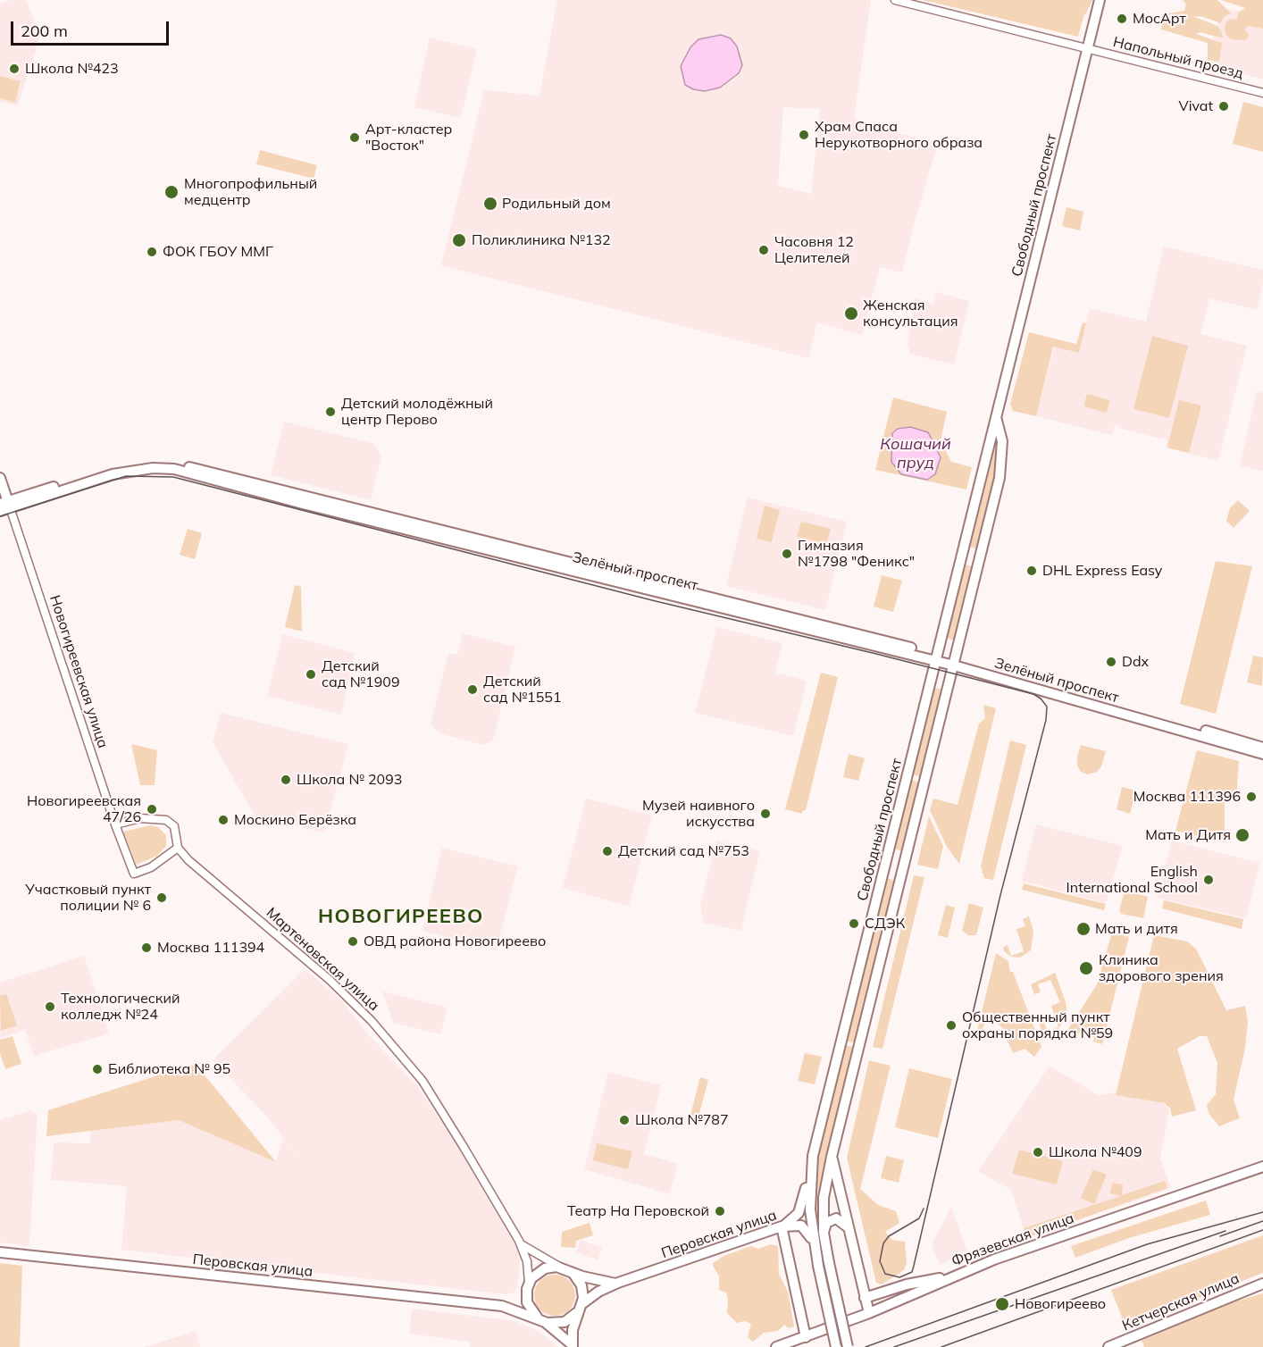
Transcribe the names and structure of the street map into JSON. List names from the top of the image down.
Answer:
{
  "streets": {
    "main road": [
      "Свободный проспект",
      "Зелёный проспект",
      "Новогиреевская улица",
      "Перовская улица",
      "Фрязевская улица",
      "Кетчерская улица"
    ],
    "street": ["Напольный проезд", "Мартеновская улица"]
  },
  "crossings": [
    ["Напольный проезд", "Свободный проспект"],
    ["Свободный проспект", "Зелёный проспект"],
    ["Свободный проспект", "Перовская улица"],
    ["Зелёный проспект", "Новогиреевская улица"],
    ["Новогиреевская улица", "Мартеновская улица"]
  ],
  "districts": ["НОВОГИРЕЕВО"],
  "water": ["Кошачий пруд"],
  "places": [
    "МосАрт",
    "Школа №423",
    "Vivat",
    "Храм Спаса Нерукотворного образа",
    "Арт-кластер \"Восток\"",
    "Многопрофильный медцентр",
    "Родильный дом",
    "Поликлиника №132",
    "Часовня 12 Целителей",
    "ФОК ГБОУ ММГ",
    "Женская консультация",
    "Детский молодёжный центр Перово",
    "Гимназия №1798 \"Феникс\"",
    "DHL Express Easy",
    "Ddx",
    "Детский сад №1909",
    "Детский сад №1551",
    "Школа № 2093",
    "Москва 111396",
    "Новогиреевская 47/26",
    "Музей наивного искусства",
    "Москино Берёзка",
    "Мать и Дитя",
    "Детский сад №753",
    "English International School",
    "Участковый пункт полиции № 6",
    "СДЭК",
    "Мать и дитя",
    "ОВД района Новогиреево",
    "Москва 111394",
    "Клиника здорового зрения",
    "Технологический колледж №24",
    "Общественный пункт охраны порядка №59",
    "Библиотека № 95",
    "Школа №787",
    "Школа №409",
    "Театр На Перовской",
    "Новогиреево"
  ],
  "scale_bar": "200 m"
}
